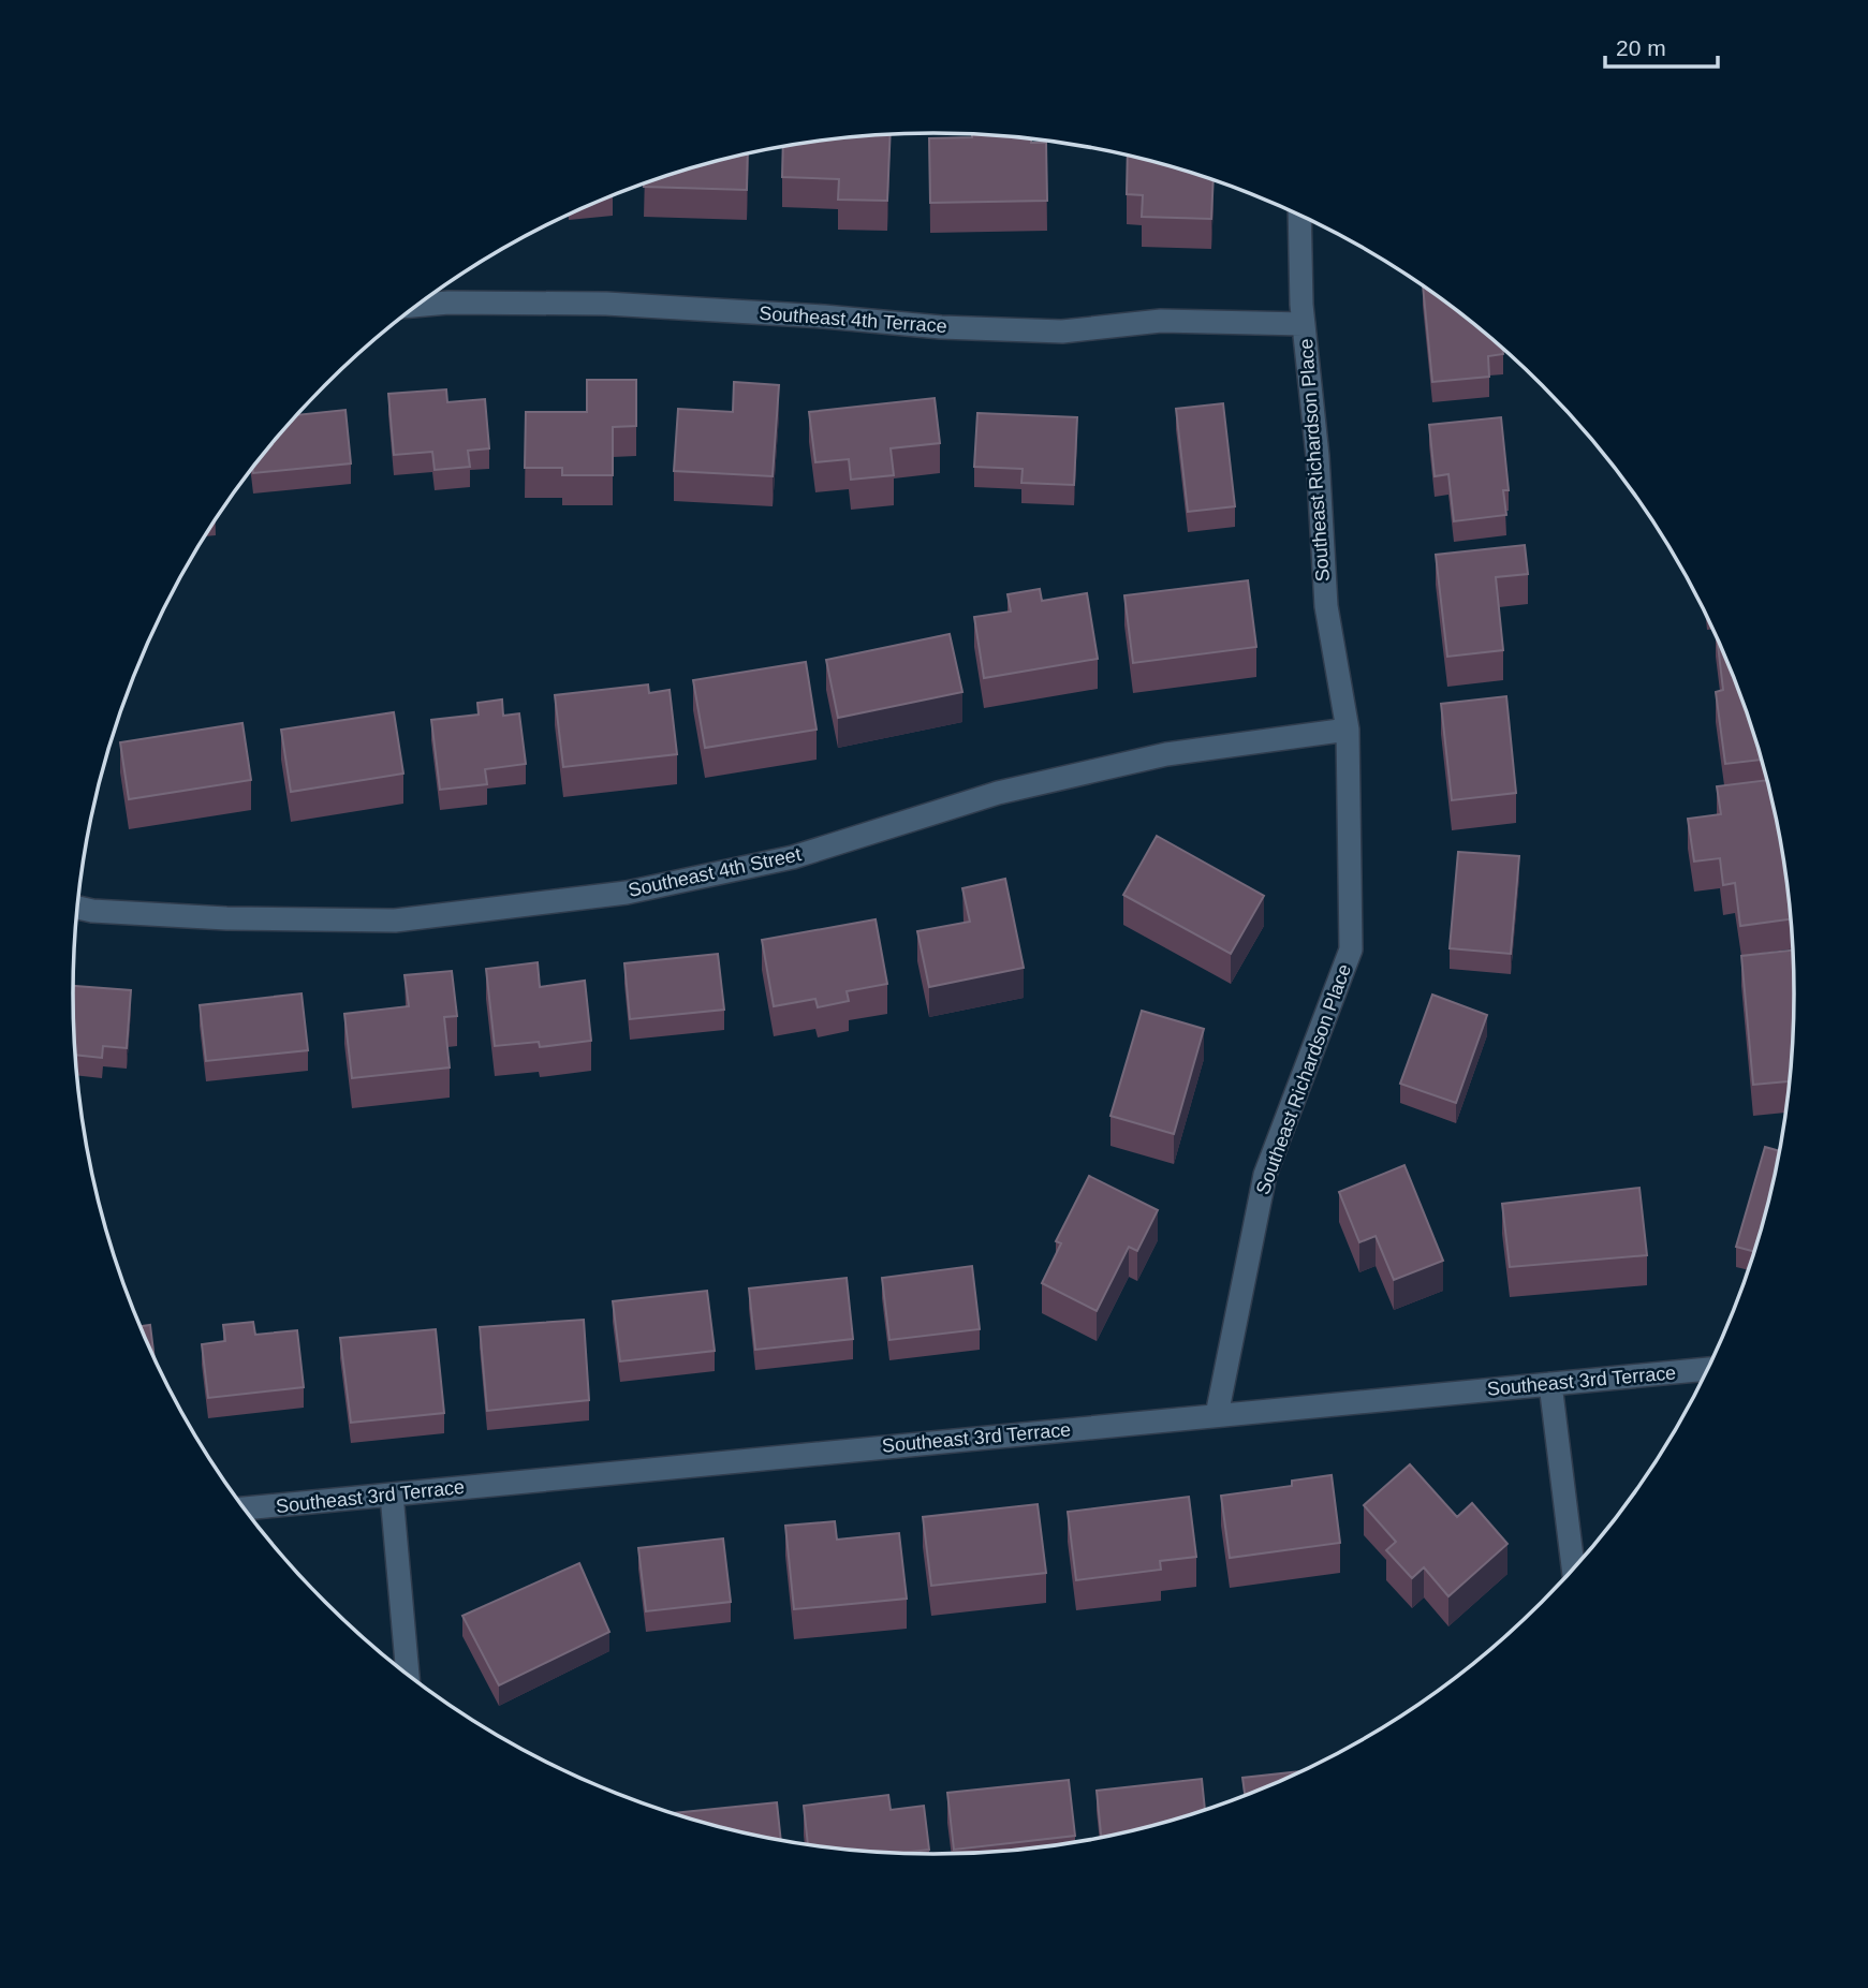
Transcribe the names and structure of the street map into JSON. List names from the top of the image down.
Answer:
{
  "streets": {
    "street": [
      "Southeast 4th Terrace",
      "Southeast Richardson Place",
      "Southeast 4th Street",
      "Southeast 3rd Terrace"
    ]
  },
  "crossings": [
    ["Southeast 4th Terrace", "Southeast Richardson Place"],
    ["Southeast Richardson Place", "Southeast 4th Street"],
    ["Southeast Richardson Place", "Southeast 3rd Terrace"]
  ],
  "scale_bar": "20 m"
}
